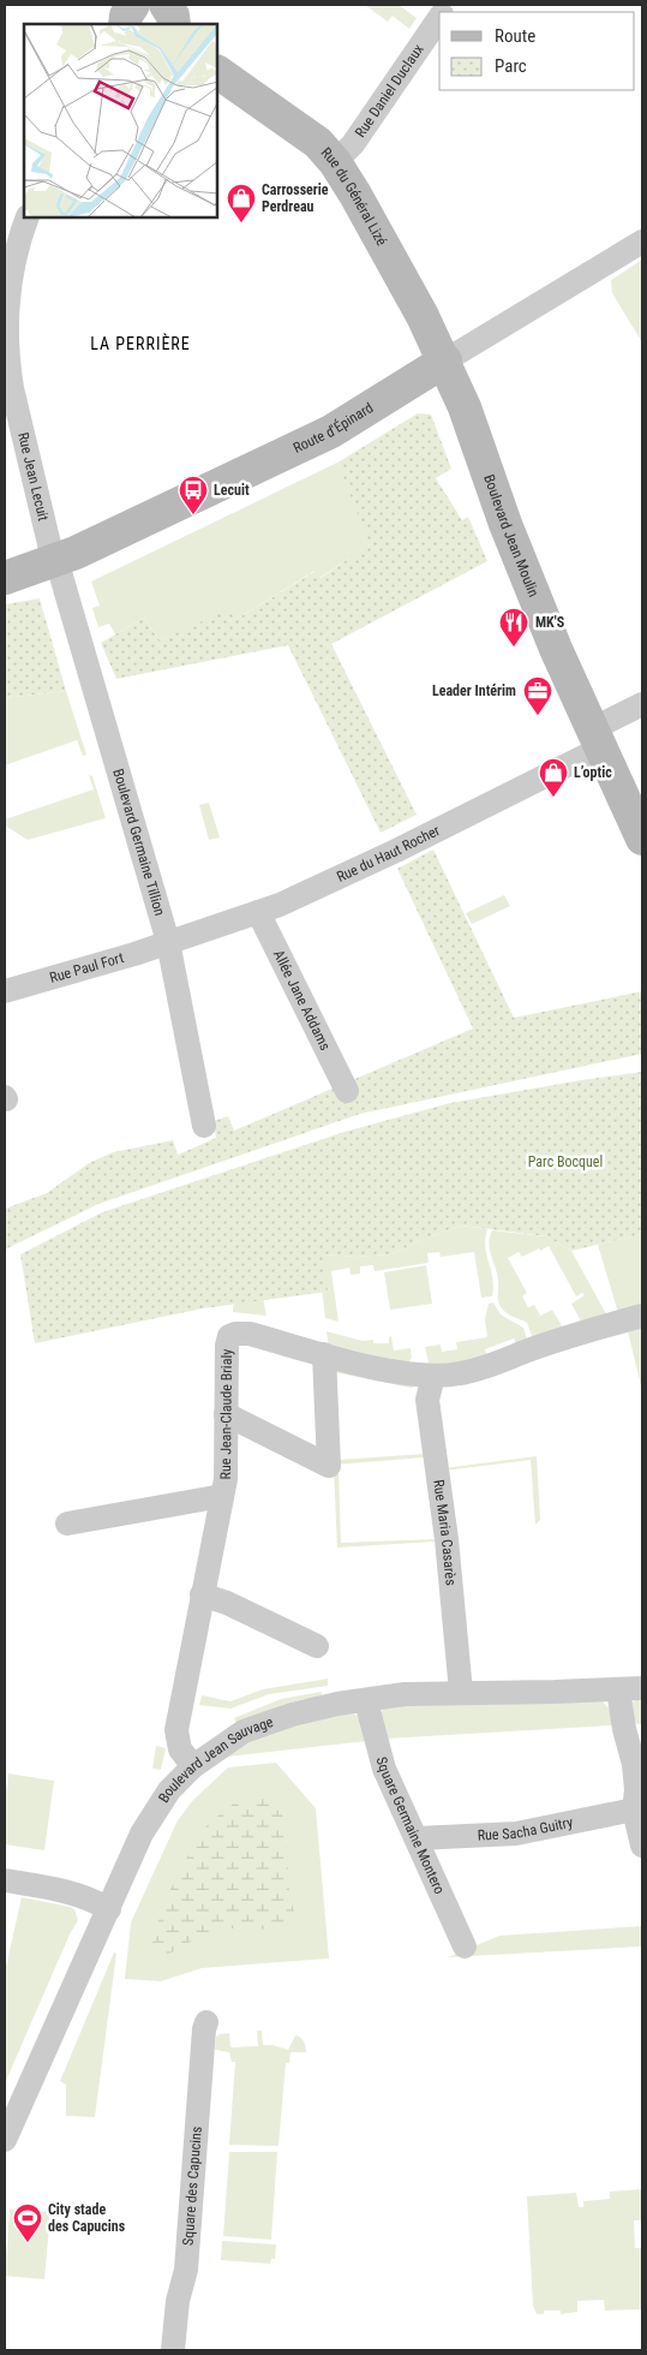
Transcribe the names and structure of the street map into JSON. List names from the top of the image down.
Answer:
{
  "streets": {
    "main road": ["Rue du Général Lizé", "Route d'Épinard", "Boulevard Jean Moulin"],
    "street": [
      "Rue Daniel Duclaux",
      "Rue Jean Lecuit",
      "Boulevard Germaine Tillion",
      "Rue du Haut Rocher",
      "Rue Paul Fort",
      "Allée Jane Addams",
      "Rue Jean-Claude Brialy",
      "Rue Maria Casarès",
      "Boulevard Jean Sauvage",
      "Square Germaine Montero",
      "Rue Sacha Guitry",
      "Square des Capucins"
    ]
  },
  "crossings": [
    ["Rue Daniel Duclaux", "Rue du Général Lizé"],
    ["Rue du Général Lizé", "Route d'Épinard"],
    ["Rue du Général Lizé", "Boulevard Jean Moulin"],
    ["Route d'Épinard", "Rue Jean Lecuit"],
    ["Route d'Épinard", "Boulevard Jean Moulin"],
    ["Route d'Épinard", "Boulevard Germaine Tillion"],
    ["Rue Jean Lecuit", "Boulevard Germaine Tillion"],
    ["Boulevard Jean Moulin", "Rue du Haut Rocher"],
    ["Boulevard Germaine Tillion", "Rue du Haut Rocher"],
    ["Boulevard Germaine Tillion", "Rue Paul Fort"],
    ["Rue du Haut Rocher", "Rue Paul Fort"],
    ["Rue du Haut Rocher", "Allée Jane Addams"],
    ["Rue Jean-Claude Brialy", "Rue Maria Casarès"],
    ["Rue Jean-Claude Brialy", "Boulevard Jean Sauvage"],
    ["Rue Maria Casarès", "Boulevard Jean Sauvage"],
    ["Boulevard Jean Sauvage", "Square Germaine Montero"],
    ["Square Germaine Montero", "Rue Sacha Guitry"]
  ],
  "districts": ["LA PERRIÈRE"],
  "parks": ["Parc Bocquel"],
  "places": {
    "shop": ["Carrosserie Perdreau", "L’optic"],
    "bus stop": ["Lecuit"],
    "restaurant": ["MK'S"],
    "office": ["Leader Intérim"],
    "sports": ["City stade des Capucins"]
  },
  "legend": ["Route", "Parc"]
}
